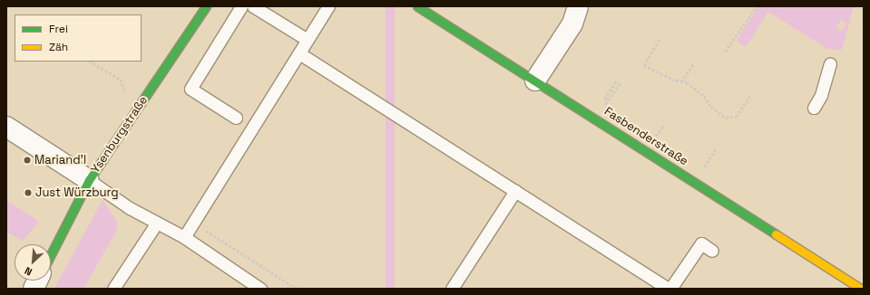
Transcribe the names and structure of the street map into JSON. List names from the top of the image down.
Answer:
{
  "streets": {
    "street": ["Ysenburgstraße", "Fasbenderstraße"]
  },
  "places": ["Mariand'l", "Just Würzburg"],
  "legend": ["Frei", "Zäh"],
  "north": "bottom left"
}
